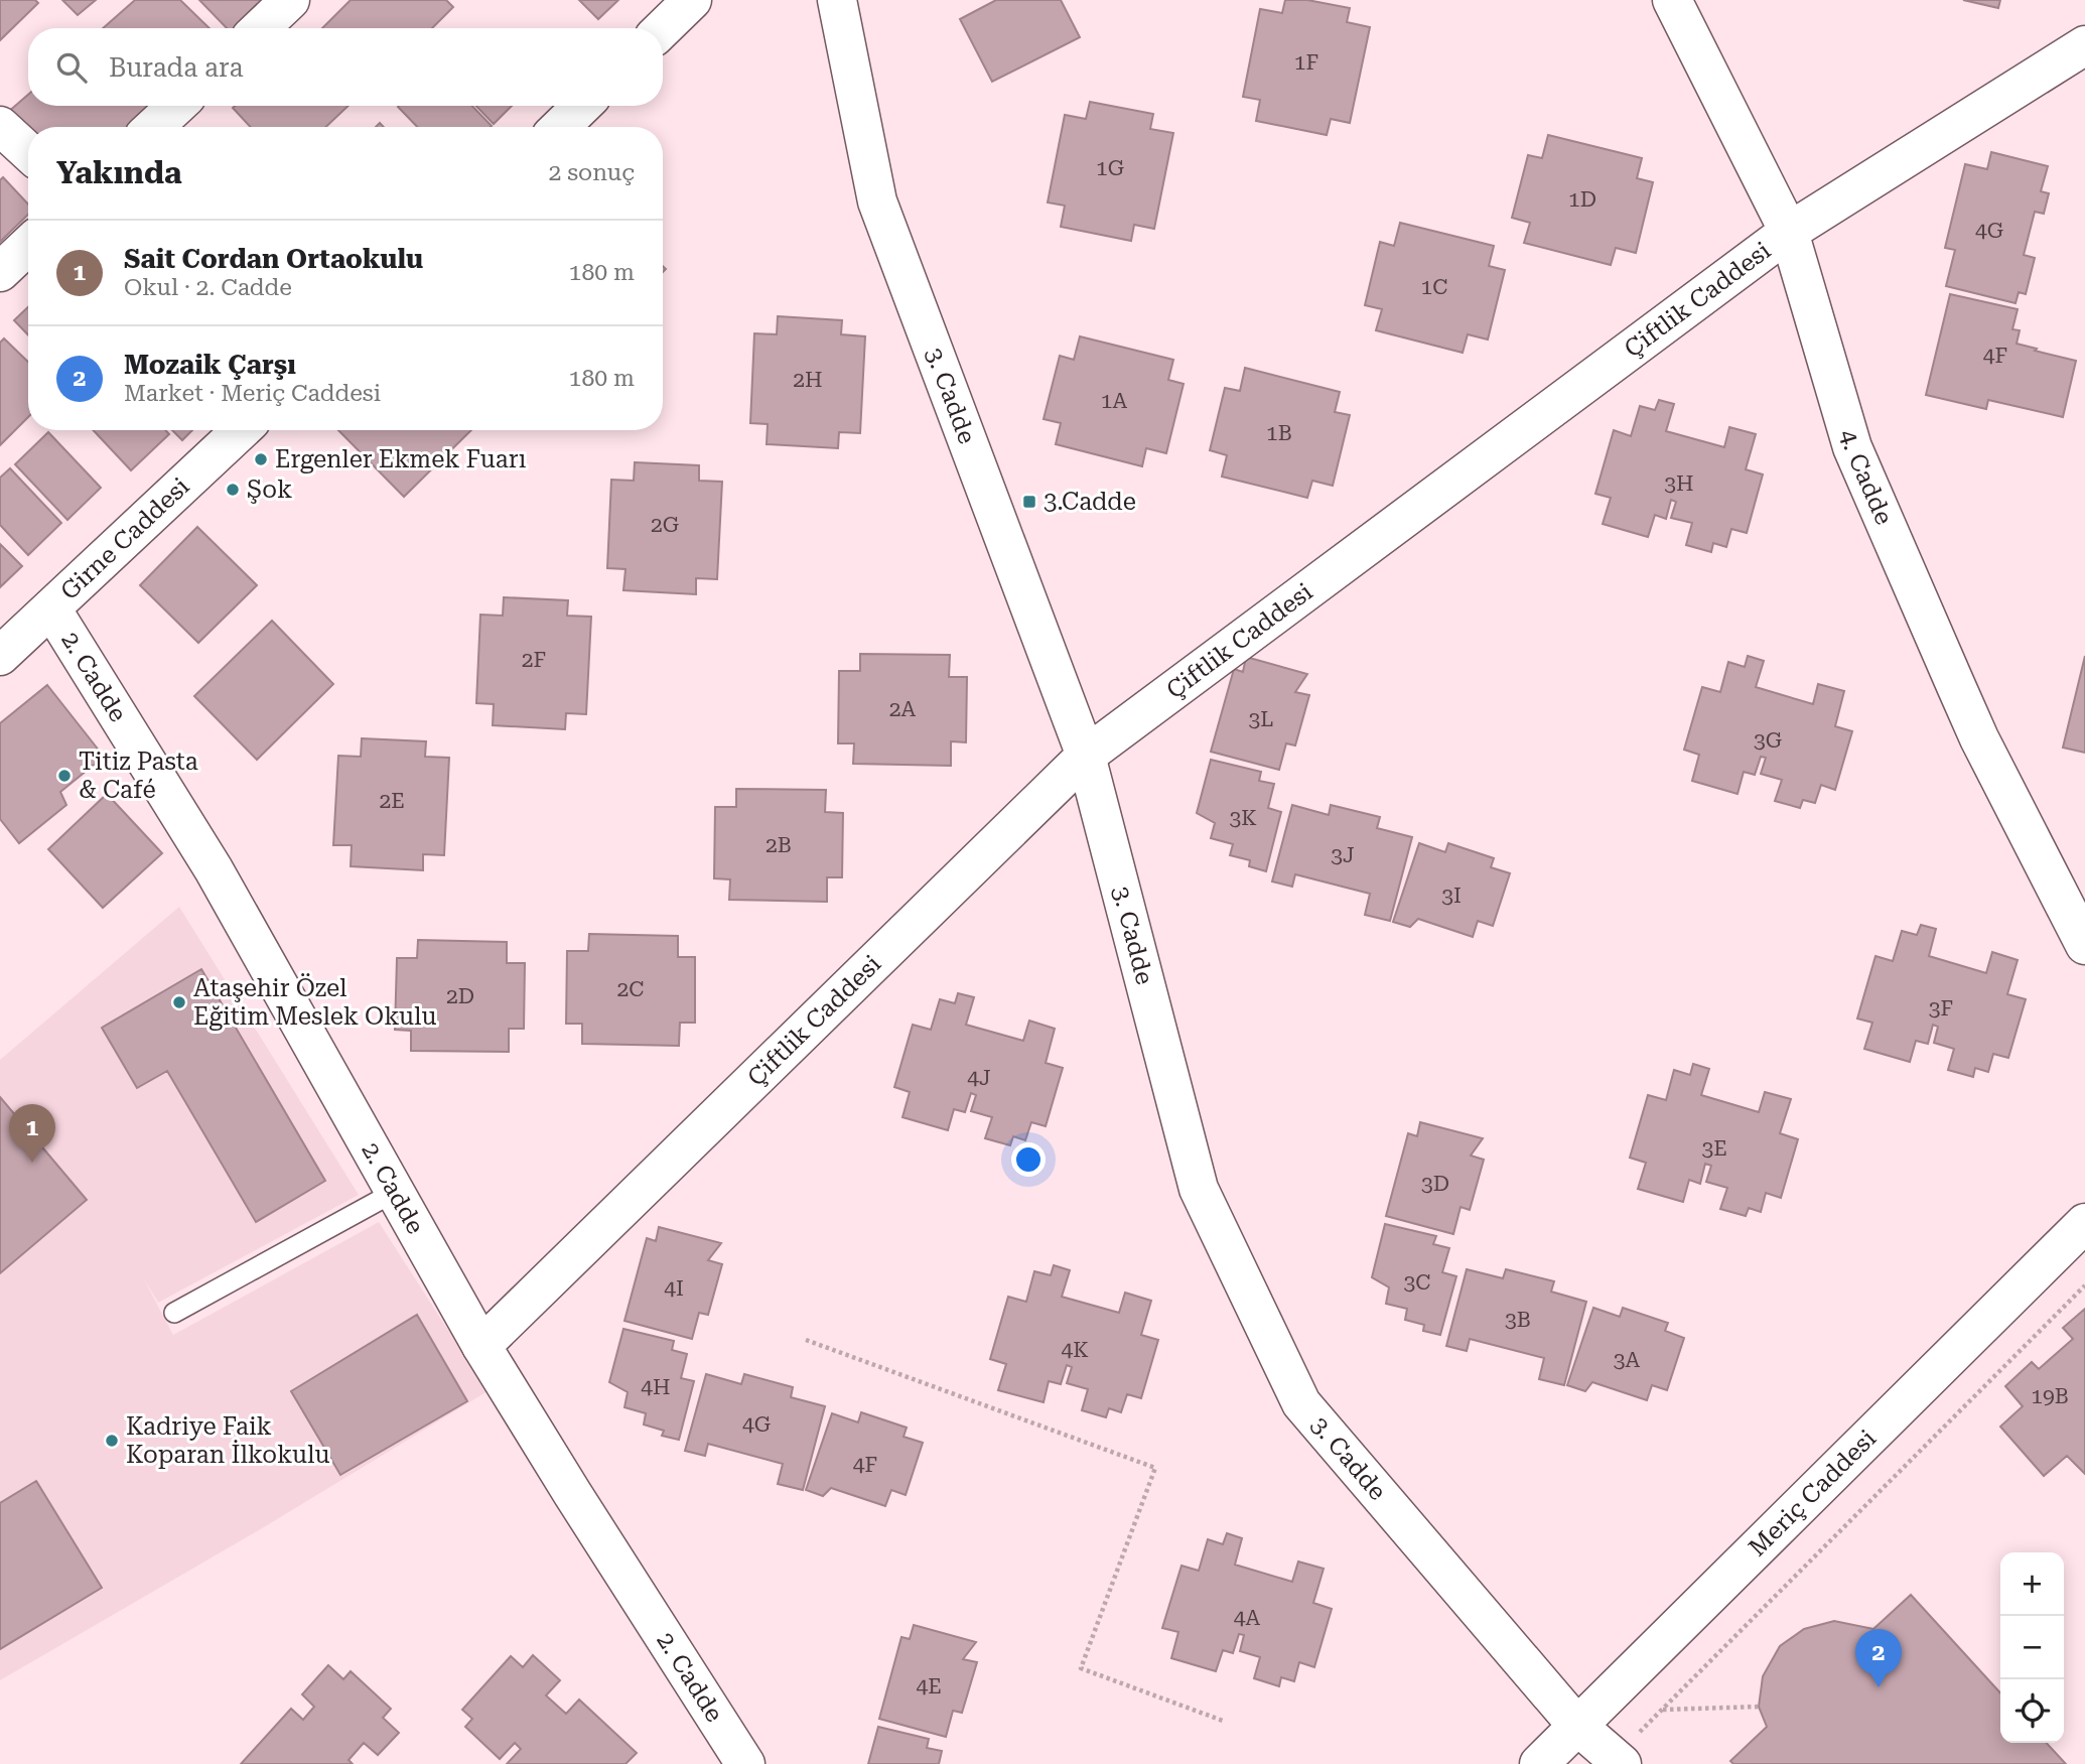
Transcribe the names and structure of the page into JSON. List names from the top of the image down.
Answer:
{
  "streets": {
    "street": [
      "Çiftlik Caddesi",
      "3. Cadde",
      "4. Cadde",
      "Girne Caddesi",
      "2. Cadde",
      "Meriç Caddesi"
    ]
  },
  "crossings": [
    ["Çiftlik Caddesi", "3. Cadde"],
    ["Çiftlik Caddesi", "4. Cadde"],
    ["Çiftlik Caddesi", "2. Cadde"],
    ["3. Cadde", "Meriç Caddesi"],
    ["Girne Caddesi", "2. Cadde"]
  ],
  "places": {
    "other": [
      "Ergenler Ekmek Fuarı",
      "Şok",
      "Titiz Pasta & Café",
      "Ataşehir Özel Eğitim Meslek Okulu",
      "Kadriye Faik Koparan İlkokulu"
    ],
    "transit": ["3.Cadde"]
  },
  "house_numbers": [
    "1F",
    "1G",
    "1D",
    "4G",
    "1C",
    "4F",
    "2H",
    "1A",
    "1B",
    "3H",
    "2G",
    "2F",
    "2A",
    "3L",
    "3G",
    "2E",
    "3K",
    "2B",
    "3J",
    "3I",
    "2C",
    "2D",
    "3F",
    "4J",
    "3E",
    "3D",
    "3C",
    "4I",
    "3B",
    "4K",
    "3A",
    "4H",
    "19B",
    "4G",
    "4F",
    "4A",
    "4E"
  ],
  "page": {
    "search": "Burada ara",
    "heading": ["Yakında", "2 sonuç"],
    "list": [
      {
        "mark": "1",
        "name": "Sait Cordan Ortaokulu",
        "note": "Okul · 2. Cadde",
        "value": "180 m"
      },
      {
        "mark": "2",
        "name": "Mozaik Çarşı",
        "note": "Market · Meriç Caddesi",
        "value": "180 m"
      }
    ],
    "pins": ["1", "2"],
    "map_buttons": ["+", "−"]
  }
}
